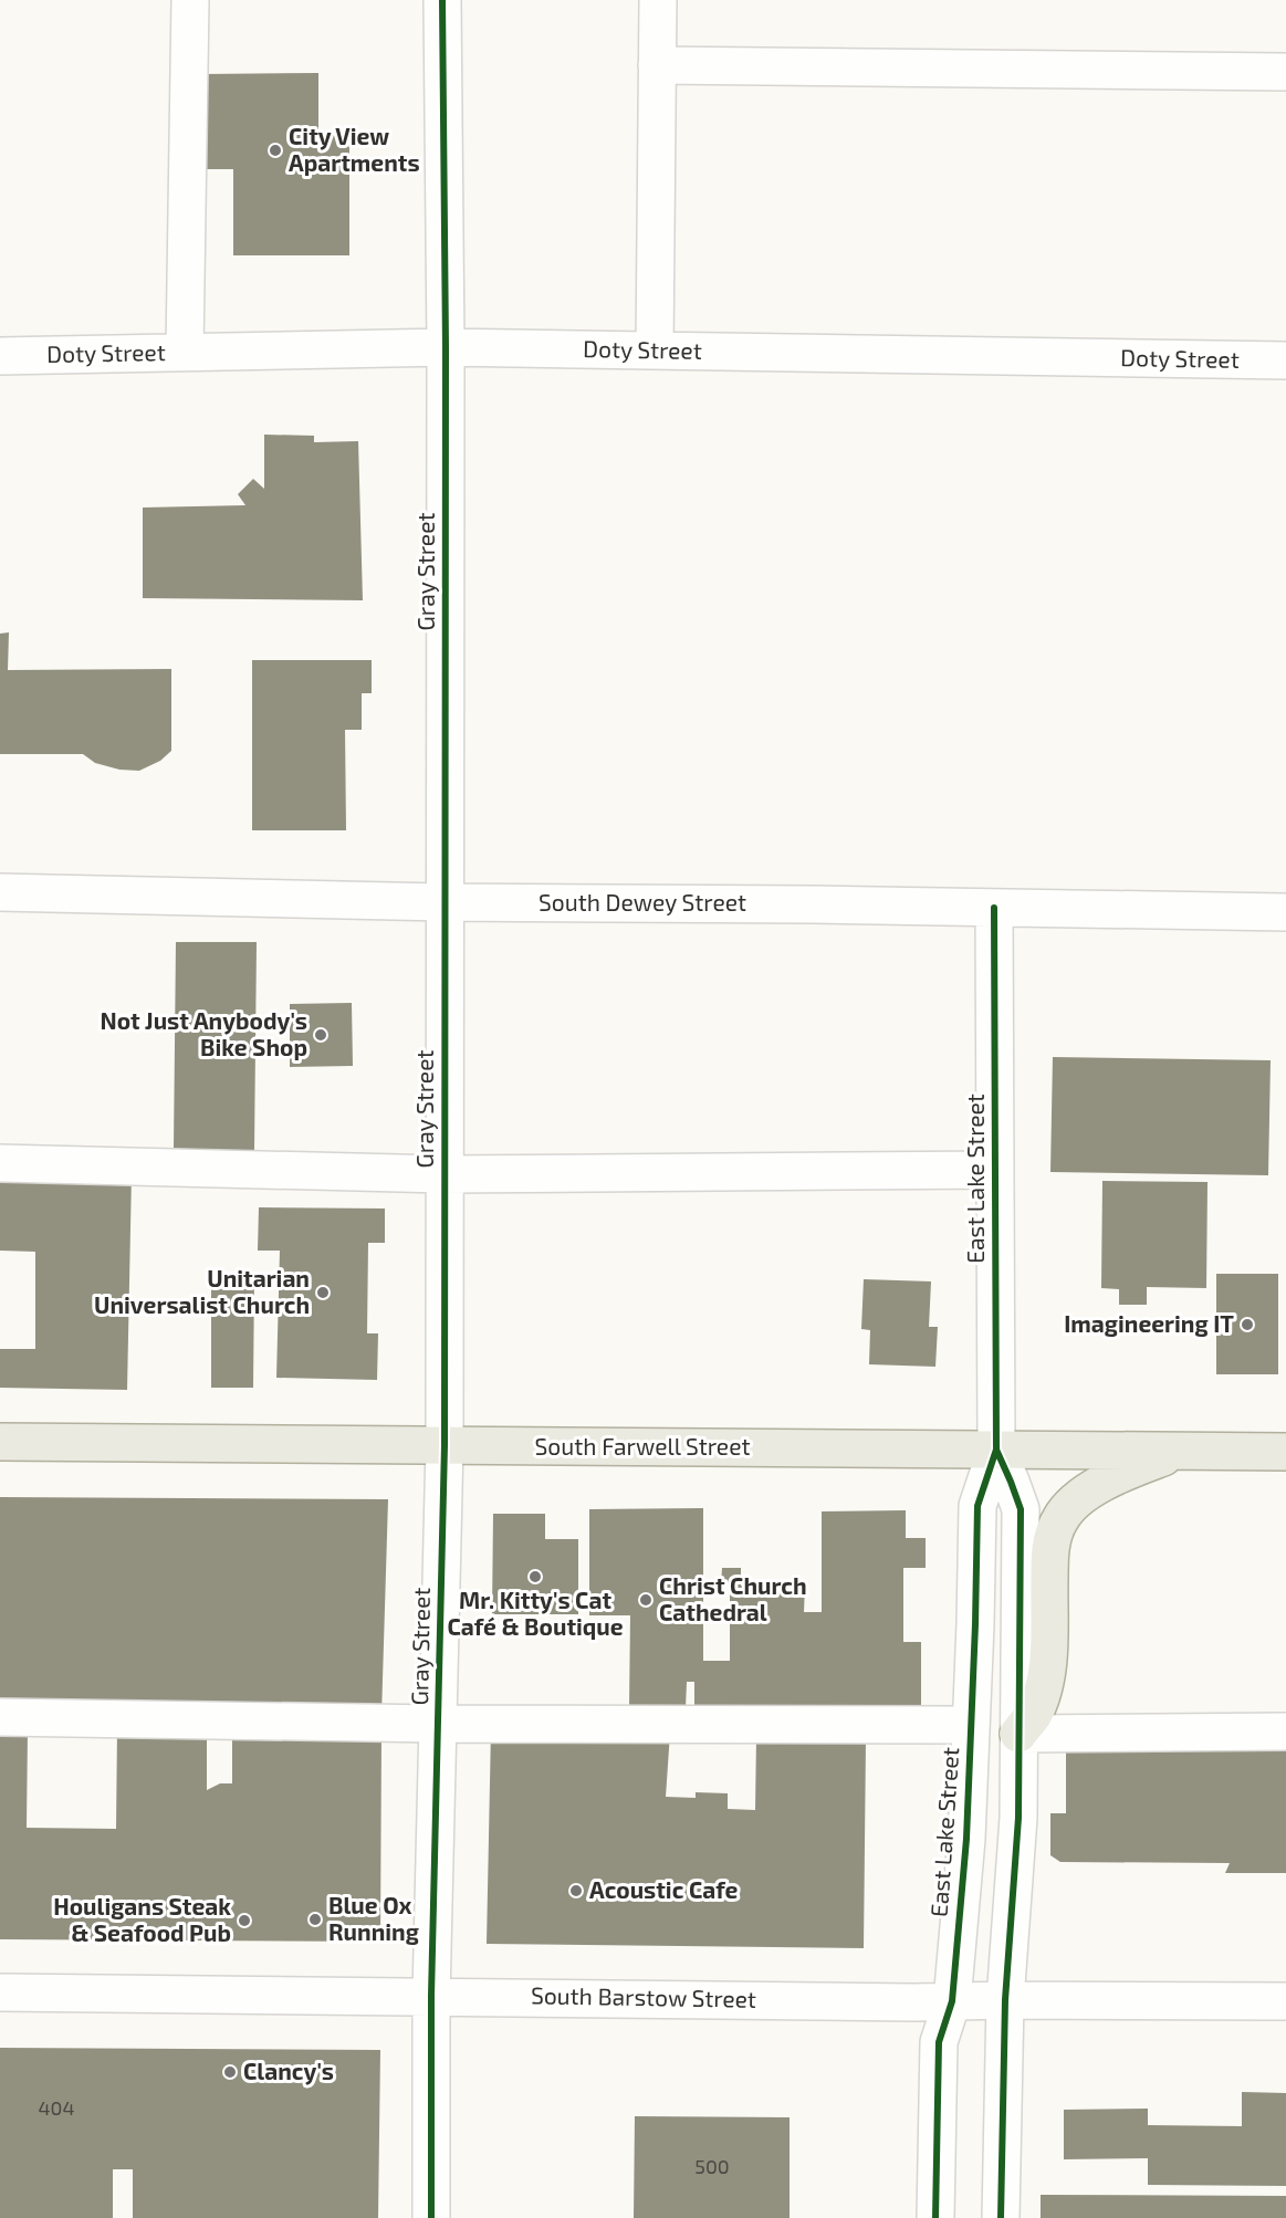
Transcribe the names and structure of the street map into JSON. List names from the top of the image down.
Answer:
{
  "streets": {
    "main road": ["South Farwell Street"],
    "street": [
      "Doty Street",
      "Gray Street",
      "South Dewey Street",
      "East Lake Street",
      "South Barstow Street"
    ]
  },
  "crossings": [
    ["Doty Street", "Gray Street"],
    ["Gray Street", "South Dewey Street"],
    ["Gray Street", "South Farwell Street"],
    ["Gray Street", "South Barstow Street"],
    ["South Dewey Street", "East Lake Street"],
    ["East Lake Street", "South Farwell Street"],
    ["East Lake Street", "South Barstow Street"]
  ],
  "places": [
    "City View Apartments",
    "Not Just Anybody's Bike Shop",
    "Unitarian Universalist Church",
    "Imagineering IT",
    "Mr. Kitty's Cat Café & Boutique",
    "Christ Church Cathedral",
    "Acoustic Cafe",
    "Blue Ox Running",
    "Houligans Steak & Seafood Pub",
    "Clancy's"
  ],
  "house_numbers": ["404", "500"]
}
